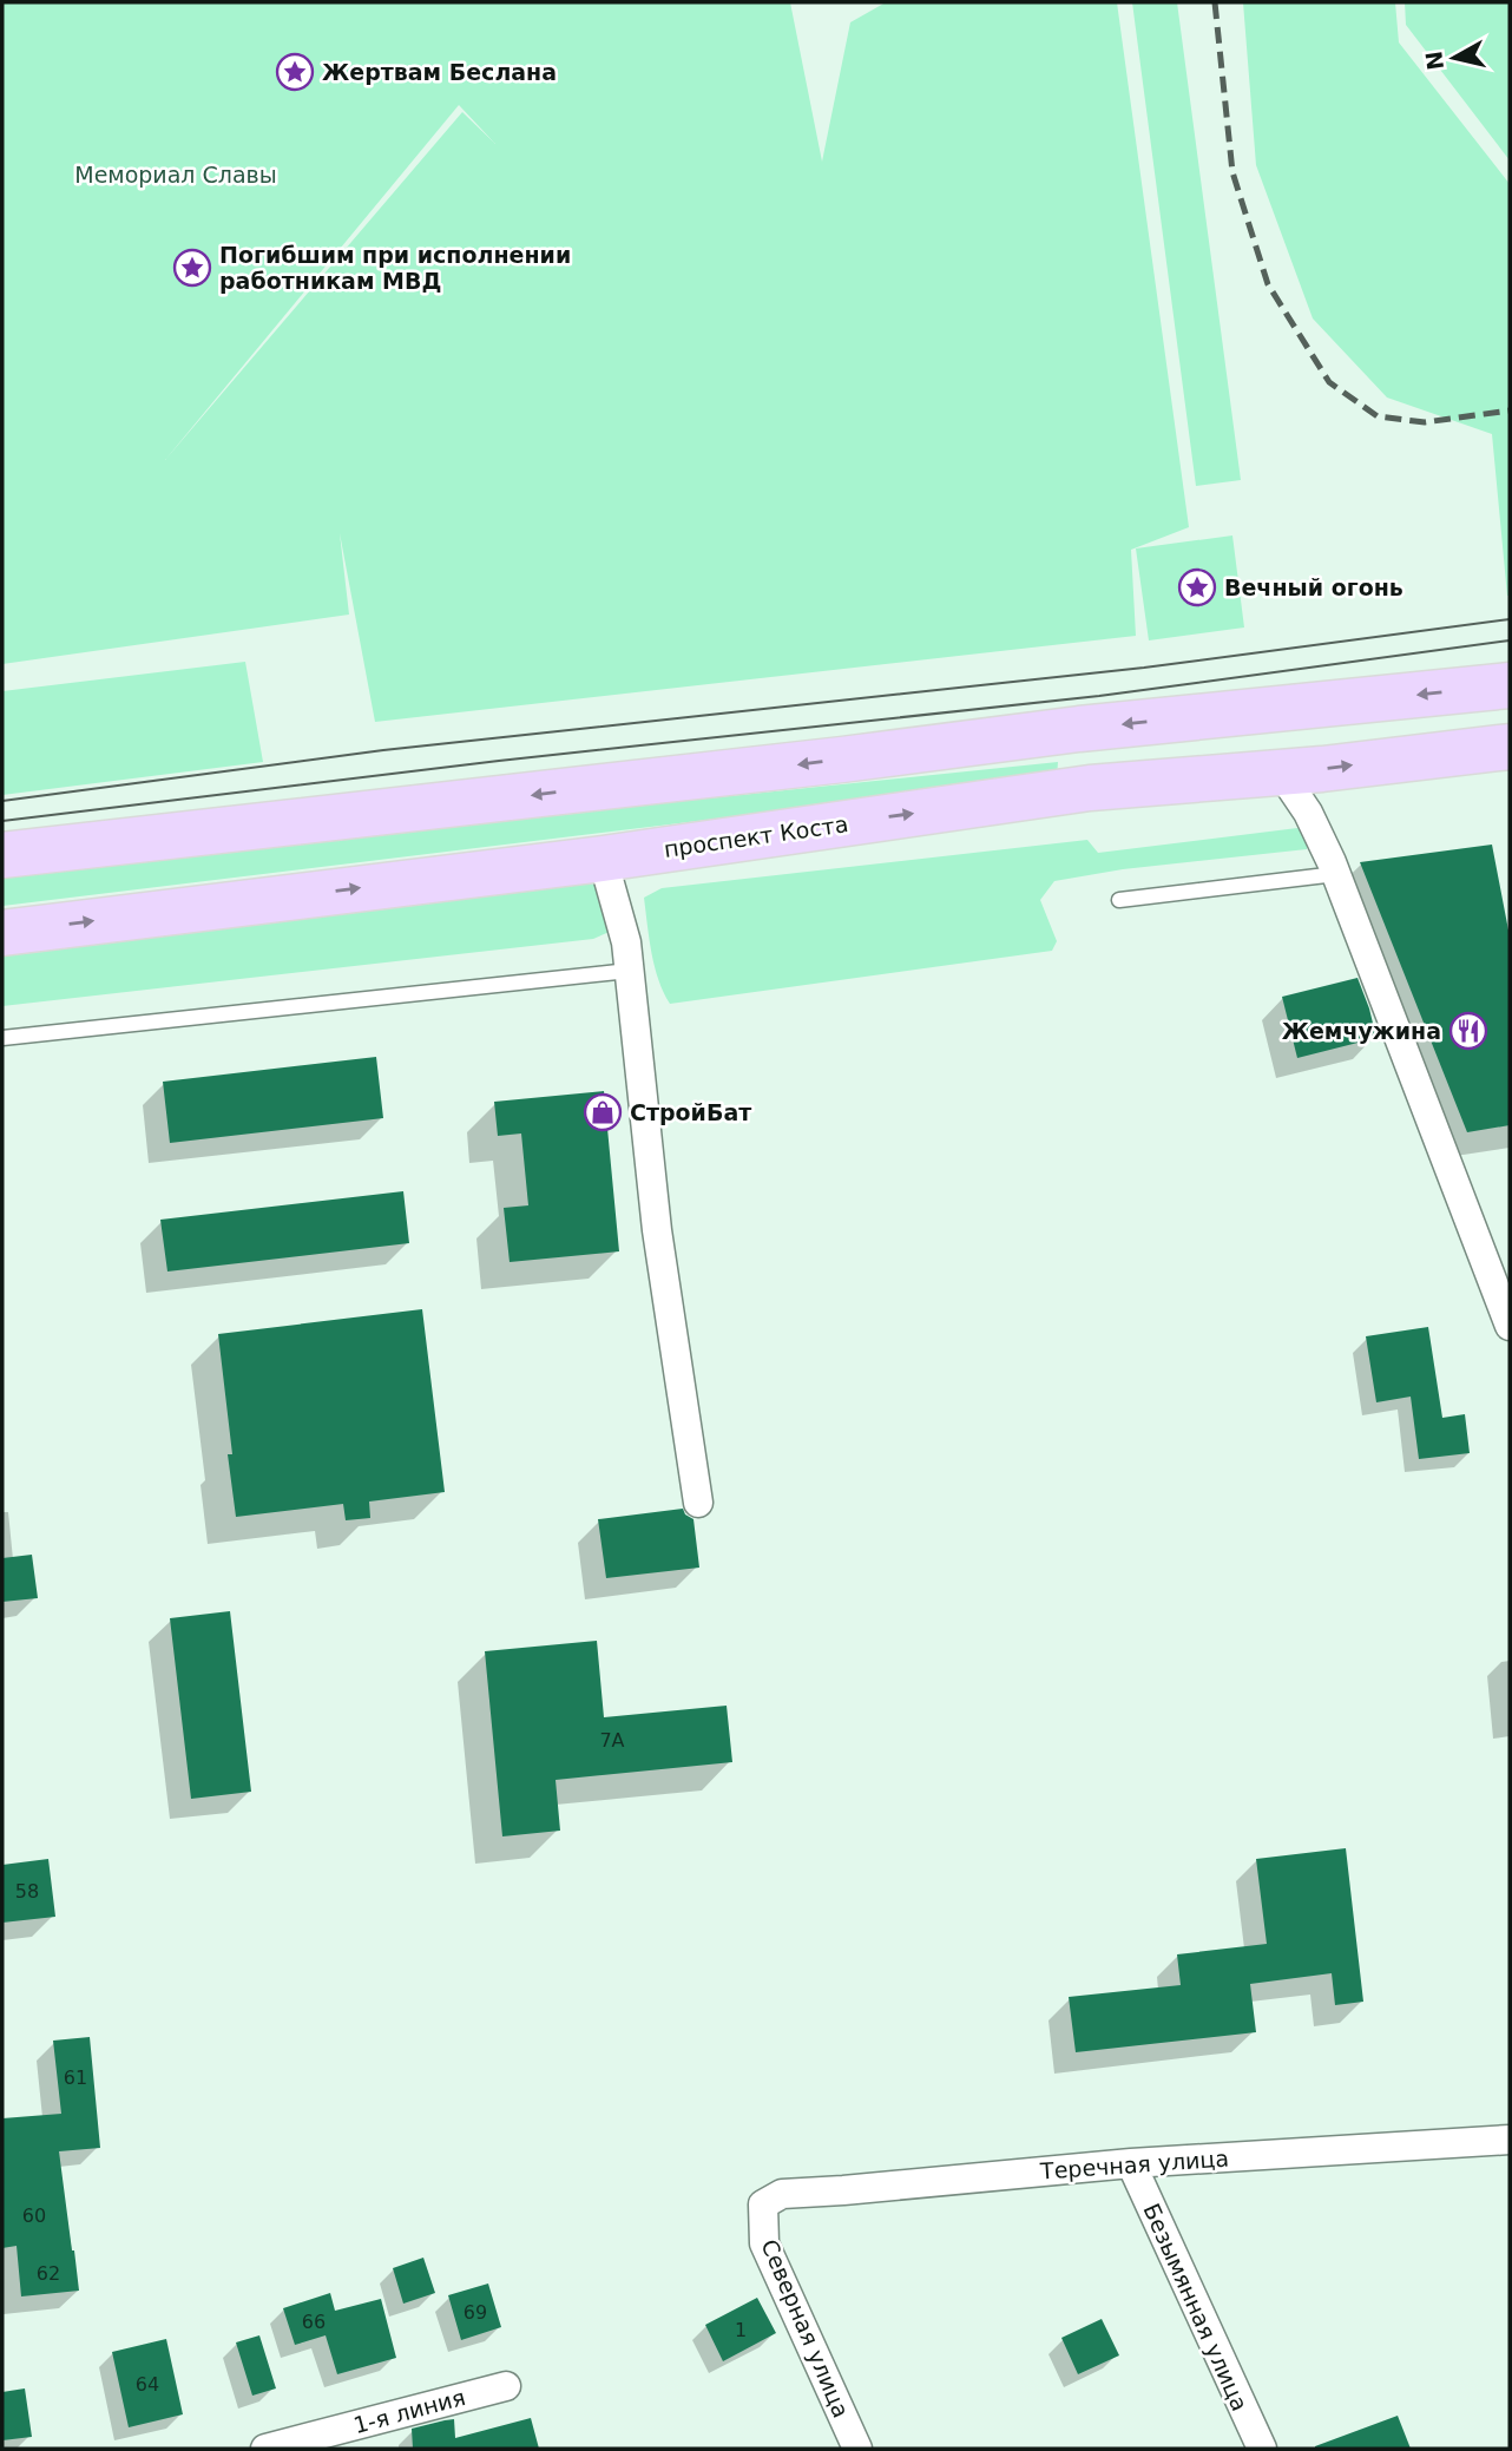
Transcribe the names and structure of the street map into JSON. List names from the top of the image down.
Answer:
{
  "streets": {
    "main road": ["проспект Коста"],
    "street": [
      "Теречная улица",
      "Безымянная улица",
      "Северная улица",
      "1-я линия"
    ]
  },
  "crossings": [
    ["Теречная улица", "Безымянная улица"],
    ["Теречная улица", "Северная улица"]
  ],
  "parks": ["Мемориал Славы"],
  "places": {
    "place": ["Жертвам Беслана", "Погибшим при исполнении работникам МВД", "Вечный огонь"],
    "restaurant": ["Жемчужина"],
    "shop": ["СтройБат"]
  },
  "house_numbers": [
    "7А",
    "58",
    "61",
    "60",
    "62",
    "69",
    "66",
    "1",
    "64"
  ],
  "north": "left"
}
